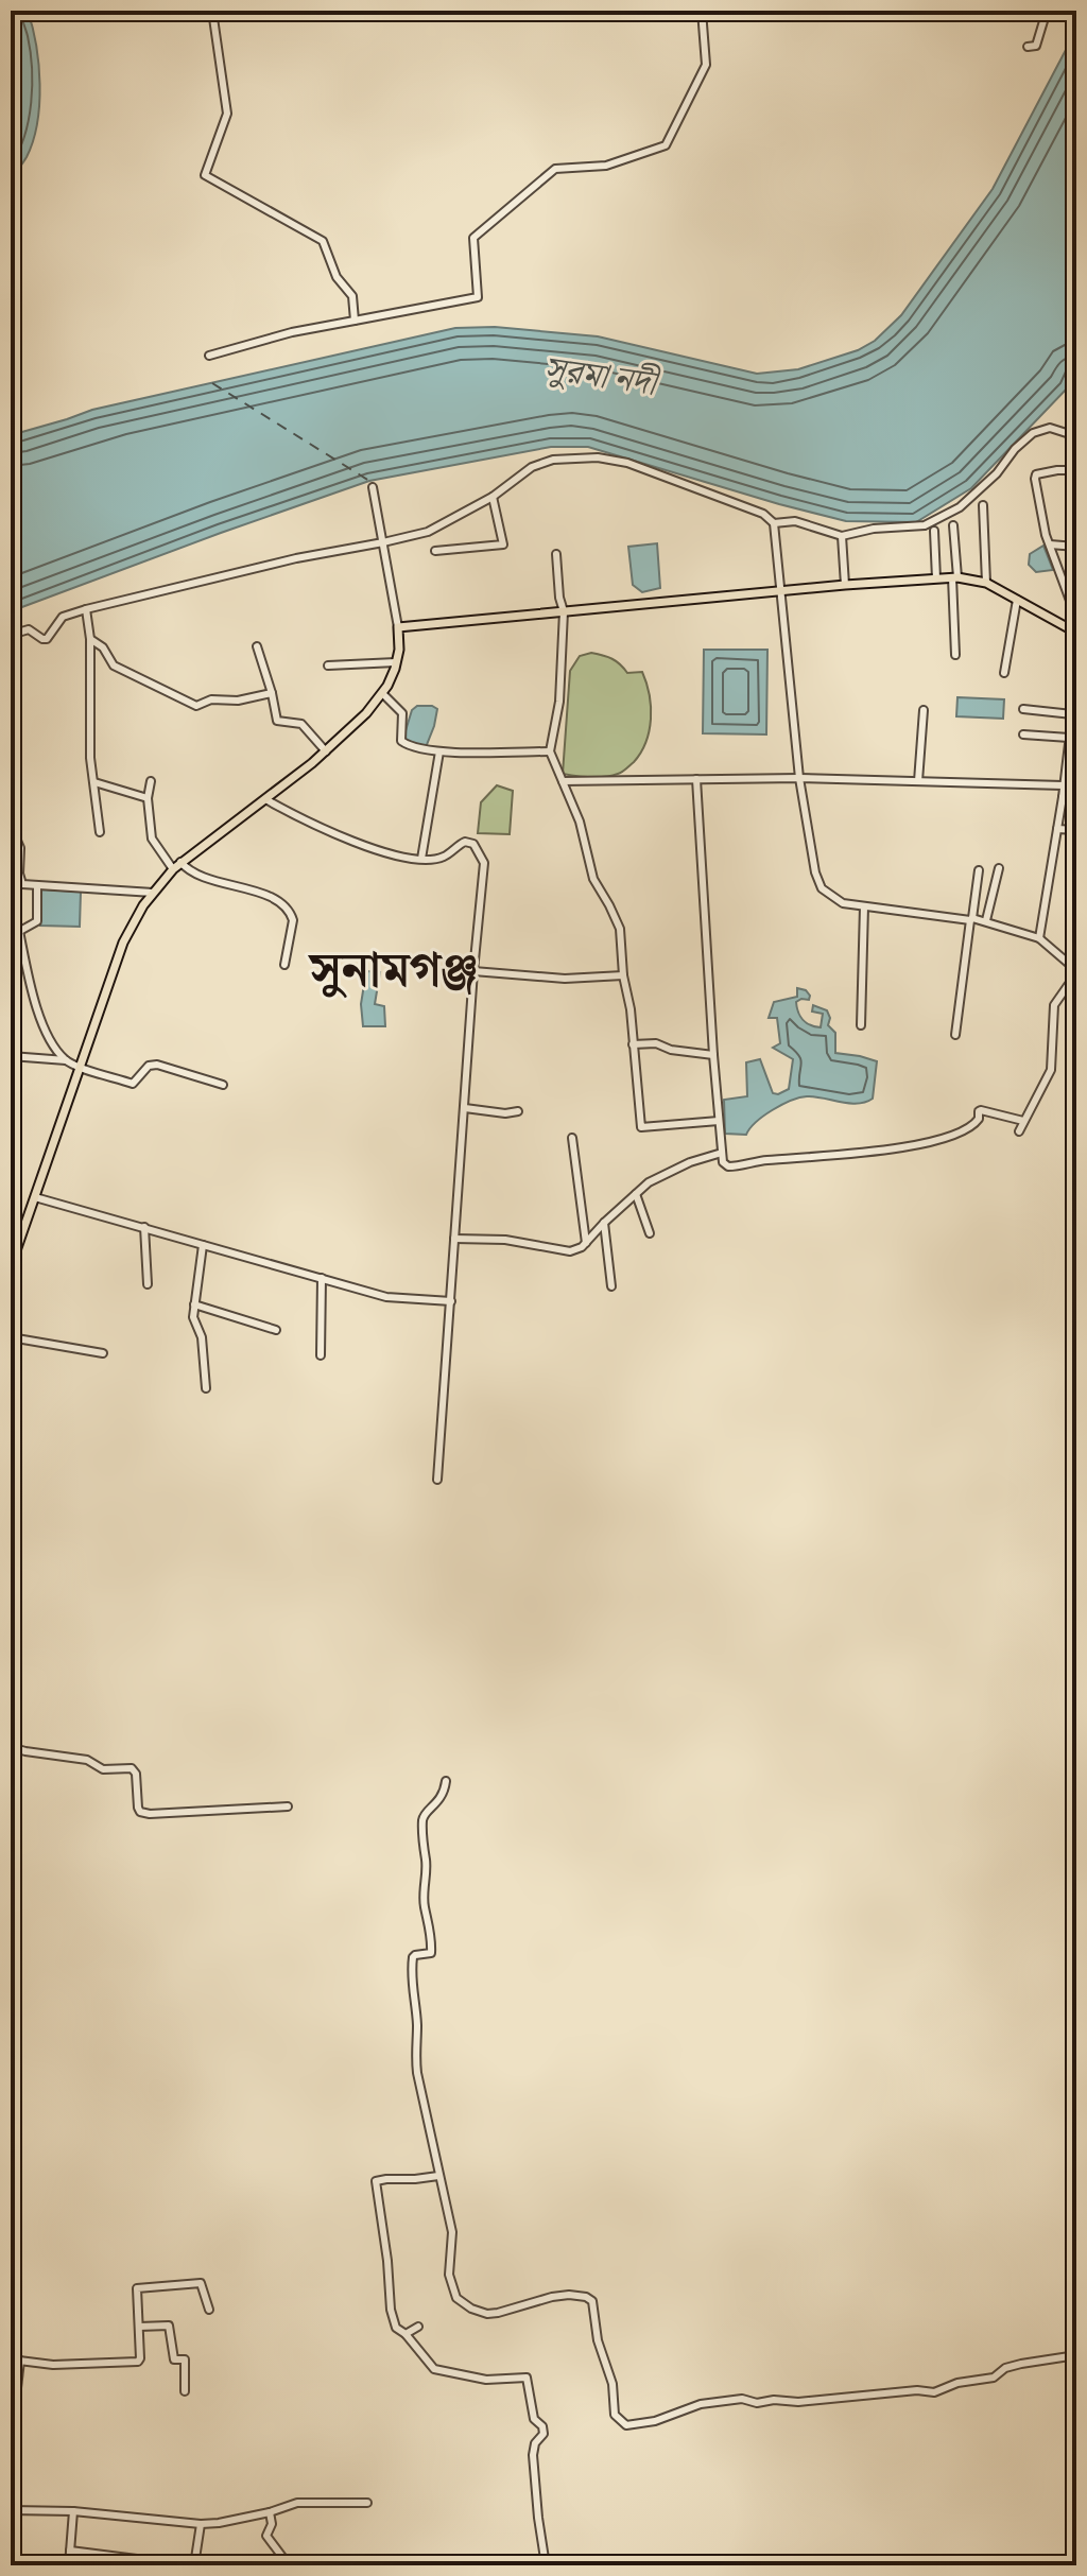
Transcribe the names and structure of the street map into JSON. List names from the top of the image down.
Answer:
{
  "districts": ["সুনামগঞ্জ"],
  "water": ["সুরমা নদী"]
}
